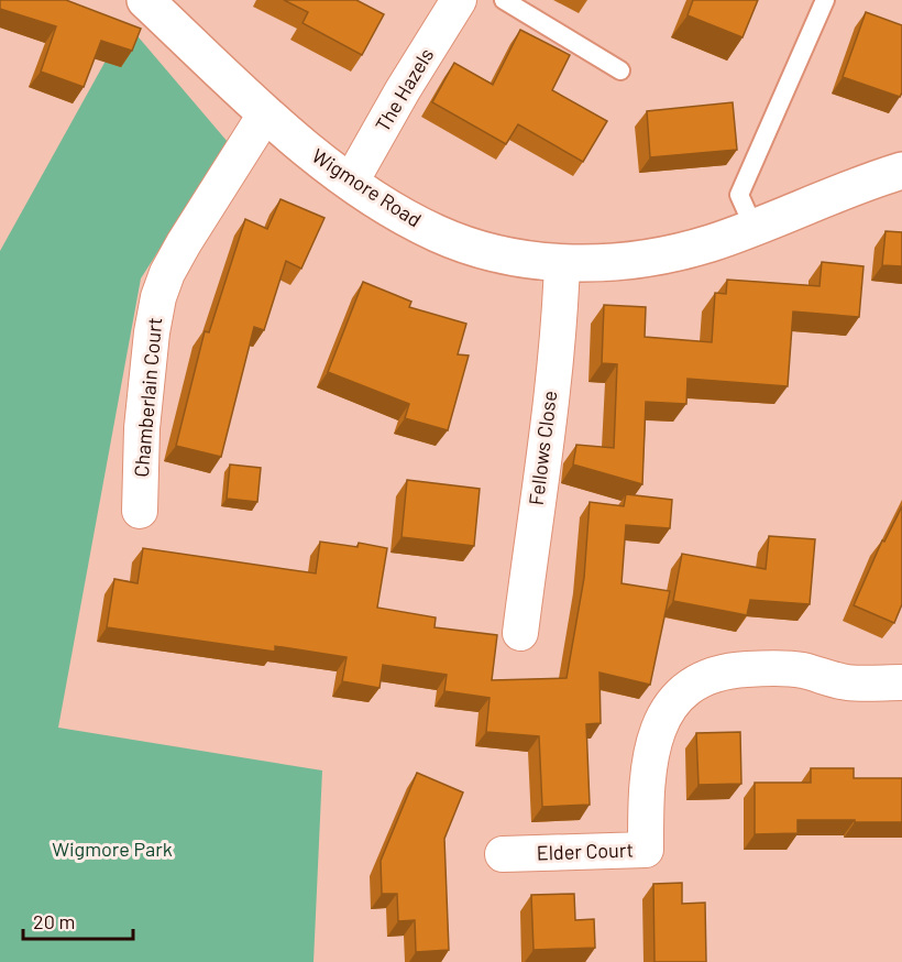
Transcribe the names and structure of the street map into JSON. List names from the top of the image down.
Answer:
{
  "streets": {
    "street": [
      "The Hazels",
      "Wigmore Road",
      "Chamberlain Court",
      "Fellows Close",
      "Elder Court"
    ]
  },
  "crossings": [
    ["The Hazels", "Wigmore Road"],
    ["Wigmore Road", "Chamberlain Court"],
    ["Wigmore Road", "Fellows Close"]
  ],
  "parks": ["Wigmore Park"],
  "scale_bar": "20 m"
}
